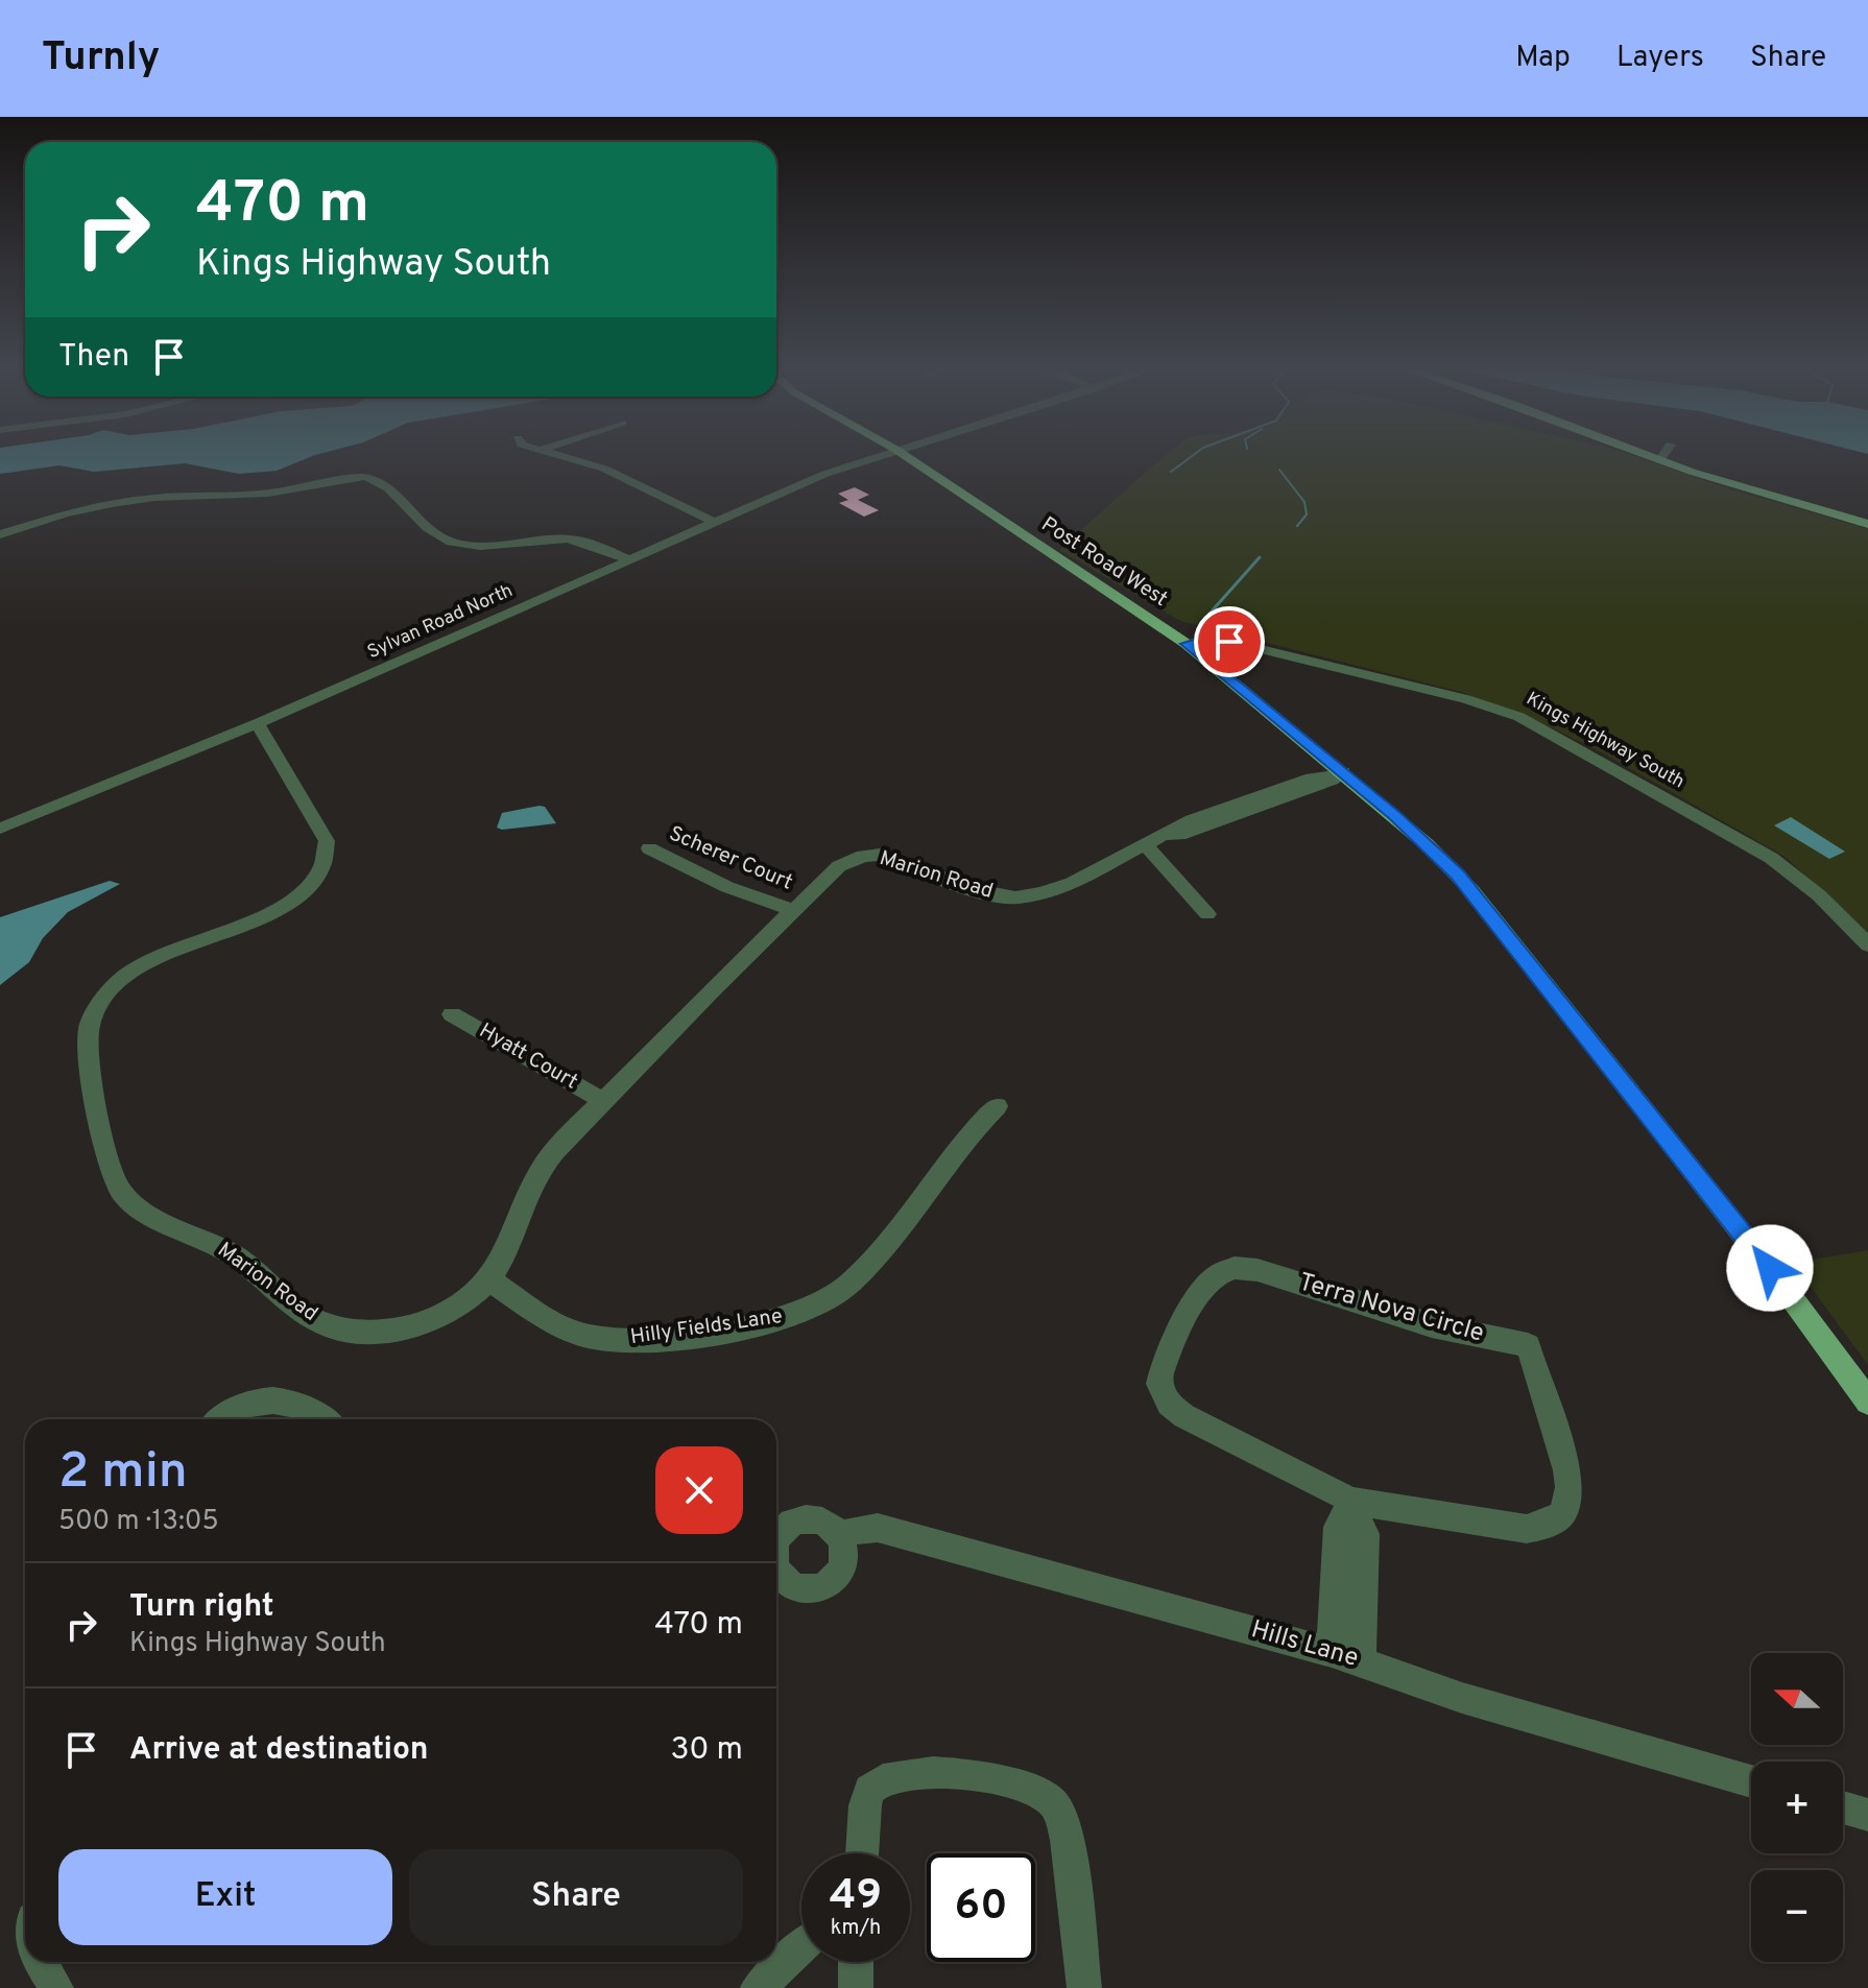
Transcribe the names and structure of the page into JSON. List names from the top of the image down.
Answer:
{
  "streets": {
    "main road": ["Post Road West"],
    "street": [
      "Sylvan Road North",
      "Kings Highway South",
      "Scherer Court",
      "Marion Road",
      "Hyatt Court",
      "Terra Nova Circle",
      "Hilly Fields Lane",
      "Hills Lane"
    ]
  },
  "crossings": [
    ["Post Road West", "Kings Highway South"],
    ["Post Road West", "Marion Road"],
    ["Sylvan Road North", "Marion Road"],
    ["Scherer Court", "Marion Road"],
    ["Marion Road", "Hyatt Court"],
    ["Marion Road", "Hilly Fields Lane"]
  ],
  "north": "left",
  "page": {
    "header": "Turnly",
    "nav": ["Map", "Layers", "Share"],
    "turn": ["470 m", "Kings Highway South"],
    "then": "Then",
    "heading": ["2 min", "500 m · 13:05"],
    "list": [
      {
        "name": "Turn right",
        "note": "Kings Highway South",
        "value": "470 m"
      },
      {
        "name": "Arrive at destination",
        "value": "30 m"
      }
    ],
    "map_buttons": ["+", "−"],
    "buttons": ["Exit", "Share"],
    "speed": "49 km/h",
    "limit": "60"
  }
}
